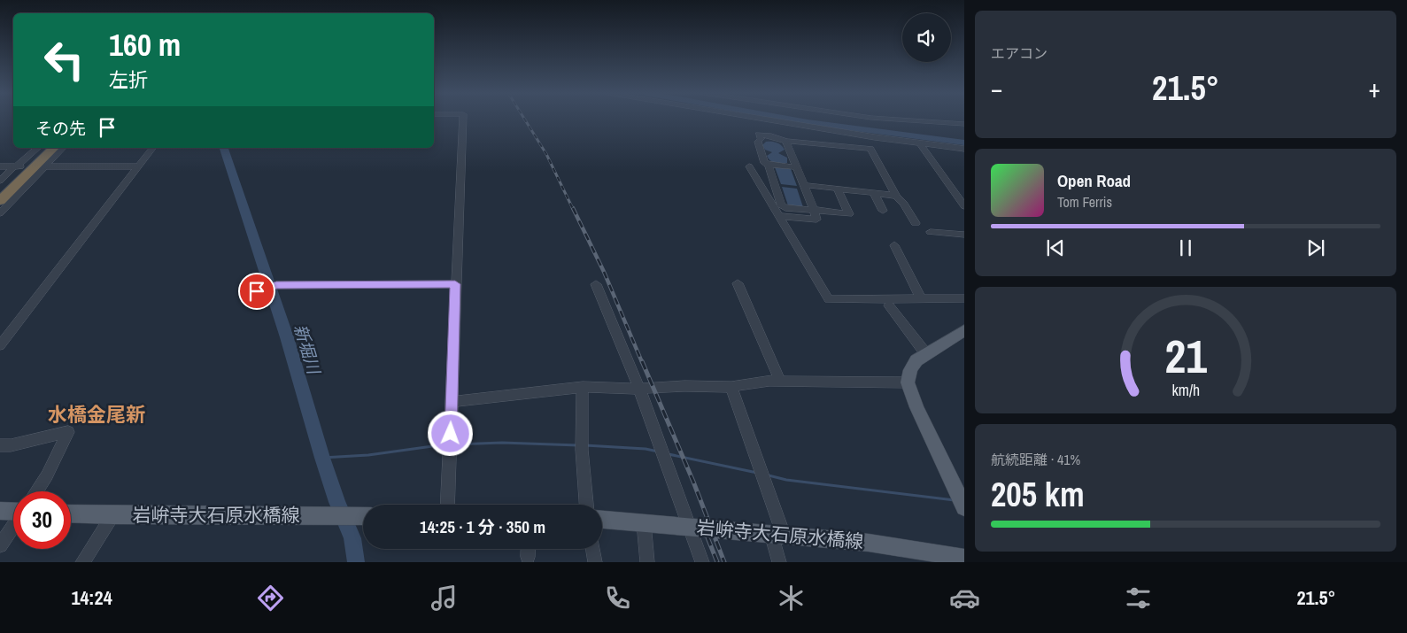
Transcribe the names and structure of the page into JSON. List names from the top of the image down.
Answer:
{
  "streets": {
    "main road": ["岩峅寺大石原水橋線"]
  },
  "districts": ["水橋金尾新"],
  "water": ["新堀川"],
  "page": {
    "tile": [
      "エアコン",
      ["航続距離 · 41%", "205 km"]
    ],
    "turn": ["160 m", "左折"],
    "heat": ["−", "21.5°", "+"],
    "then": "その先",
    "song": ["Open Road", "Tom Ferris"],
    "limit": "30",
    "trip": "14:25 · 1 分 · 350 m",
    "tabs": ["14:24", "21.5°"],
    "gauge": ["21", "km/h"]
  }
}
